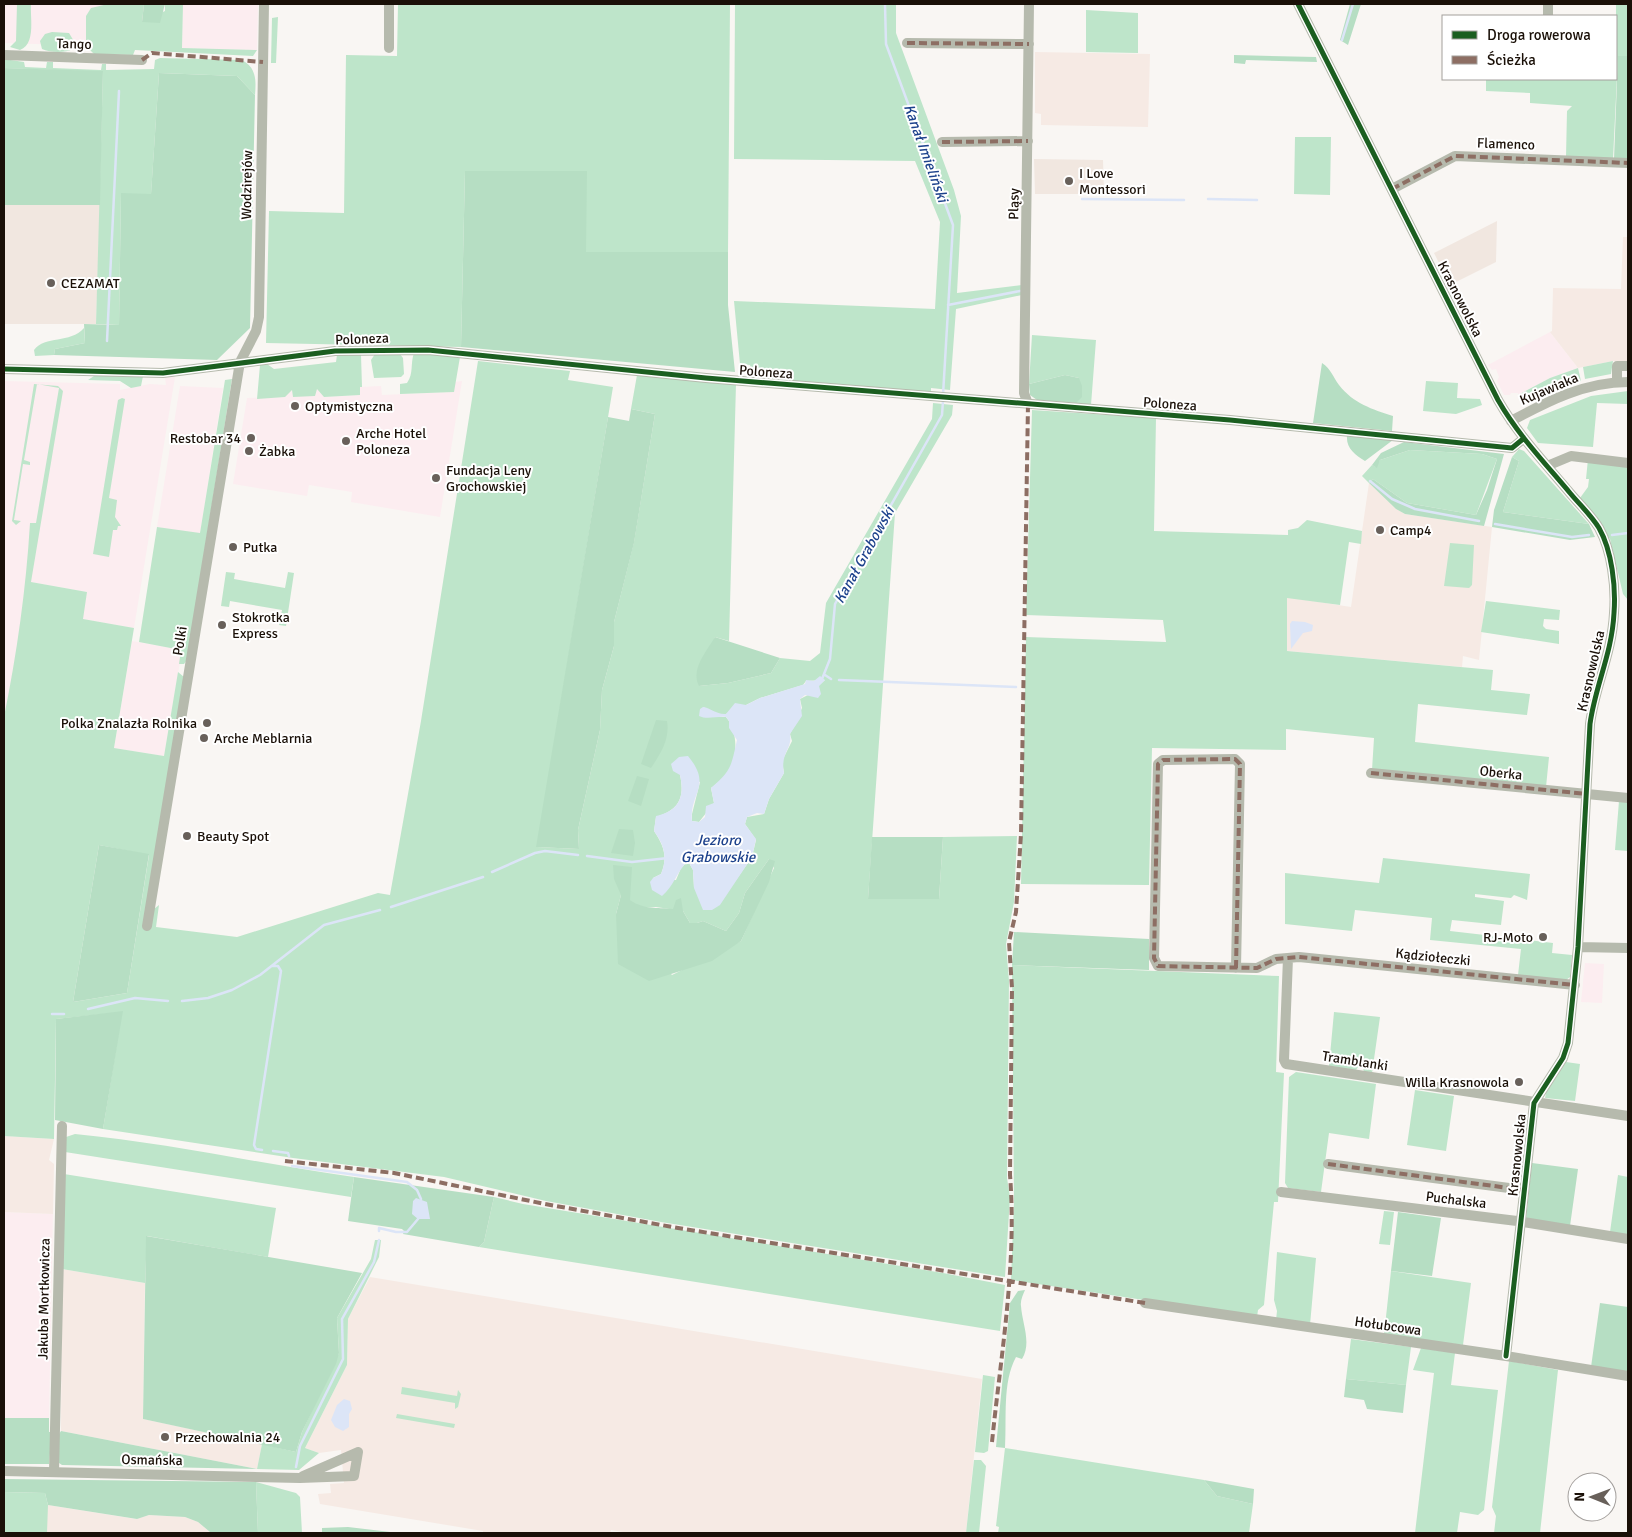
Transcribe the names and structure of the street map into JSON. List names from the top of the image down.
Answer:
{
  "streets": {
    "street": [
      "Tango",
      "Flamenco",
      "Wodzirejów",
      "Pląsy",
      "Krasnowolska",
      "Poloneza",
      "Kujawiaka",
      "Polki",
      "Oberka",
      "Kądziołeczki",
      "Tramblanki",
      "Puchalska",
      "Jakuba Mortkowicza",
      "Hołubcowa",
      "Osmańska"
    ]
  },
  "crossings": [
    ["Flamenco", "Krasnowolska"],
    ["Wodzirejów", "Poloneza"],
    ["Wodzirejów", "Polki"],
    ["Pląsy", "Poloneza"],
    ["Krasnowolska", "Poloneza"],
    ["Krasnowolska", "Kujawiaka"],
    ["Krasnowolska", "Oberka"],
    ["Krasnowolska", "Kądziołeczki"],
    ["Krasnowolska", "Tramblanki"],
    ["Krasnowolska", "Puchalska"],
    ["Krasnowolska", "Hołubcowa"],
    ["Poloneza", "Polki"],
    ["Kądziołeczki", "Tramblanki"],
    ["Jakuba Mortkowicza", "Osmańska"]
  ],
  "water": ["Kanał Imieliński", "Kanał Grabowski", "Jezioro Grabowskie"],
  "places": [
    "I Love Montessori",
    "CEZAMAT",
    "Optymistyczna",
    "Restobar 34",
    "Arche Hotel Poloneza",
    "Żabka",
    "Fundacja Leny Grochowskiej",
    "Camp4",
    "Putka",
    "Stokrotka Express",
    "Polka Znalazła Rolnika",
    "Arche Meblarnia",
    "Beauty Spot",
    "RJ-Moto",
    "Willa Krasnowola",
    "Przechowalnia 24"
  ],
  "legend": ["Droga rowerowa", "Ścieżka"],
  "north": "left"
}
